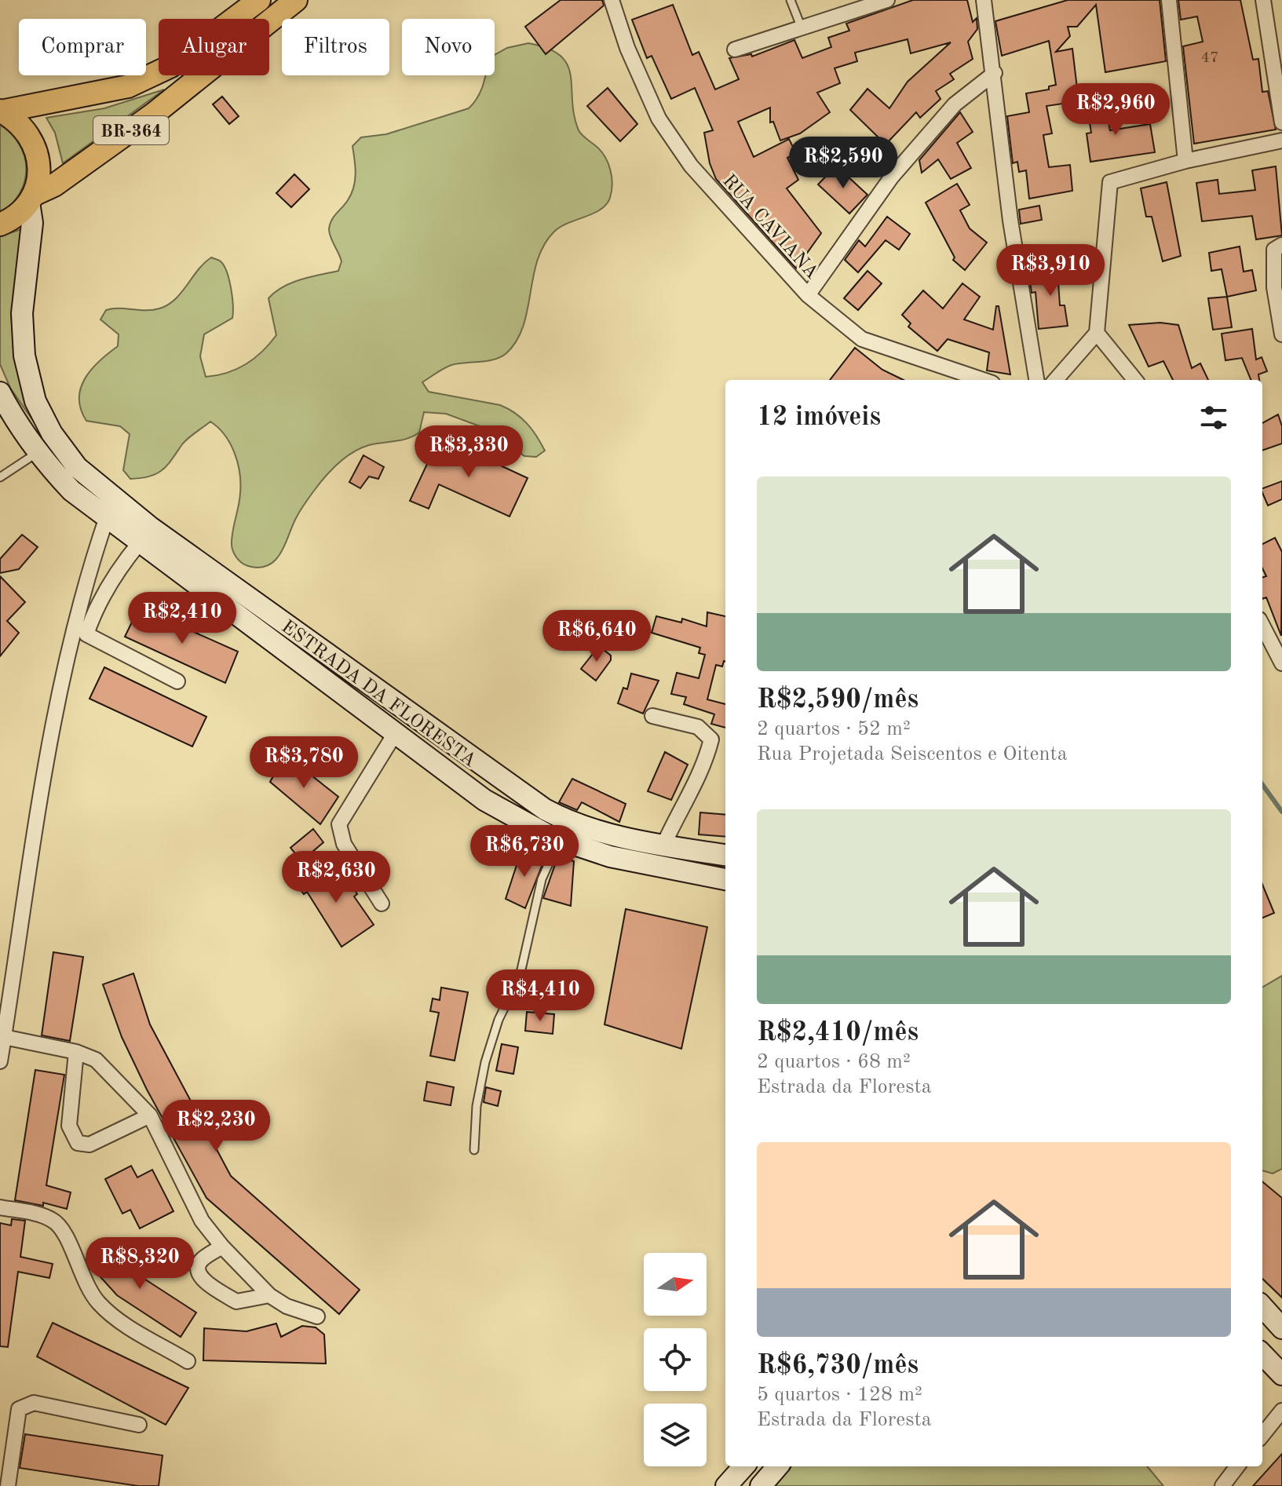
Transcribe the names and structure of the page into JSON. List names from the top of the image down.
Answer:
{
  "streets": {
    "main road": ["BR-364", "ESTRADA DA FLORESTA"],
    "street": ["RUA CAVIANA"]
  },
  "crossings": [
    ["BR-364", "ESTRADA DA FLORESTA"]
  ],
  "house_numbers": ["47"],
  "north": "right",
  "page": {
    "chip": [
      "Comprar",
      "Alugar",
      "Filtros",
      "Novo"
    ],
    "price": [
      "R$2,960",
      "R$2,590",
      "R$3,910",
      "R$3,330",
      "R$2,410",
      "R$6,640",
      "R$3,780",
      "R$6,730",
      "R$2,630",
      "R$4,410",
      "R$2,230",
      "R$8,320"
    ],
    "heading": "12 imóveis",
    "list": [
      {
        "name": "R$2,590/mês",
        "note": "2 quartos · 52 m² · Rua Projetada Seiscentos e Oitenta"
      },
      {
        "name": "R$2,410/mês",
        "note": "2 quartos · 68 m² · Estrada da Floresta"
      },
      {
        "name": "R$6,730/mês",
        "note": "5 quartos · 128 m² · Estrada da Floresta"
      }
    ]
  }
}
